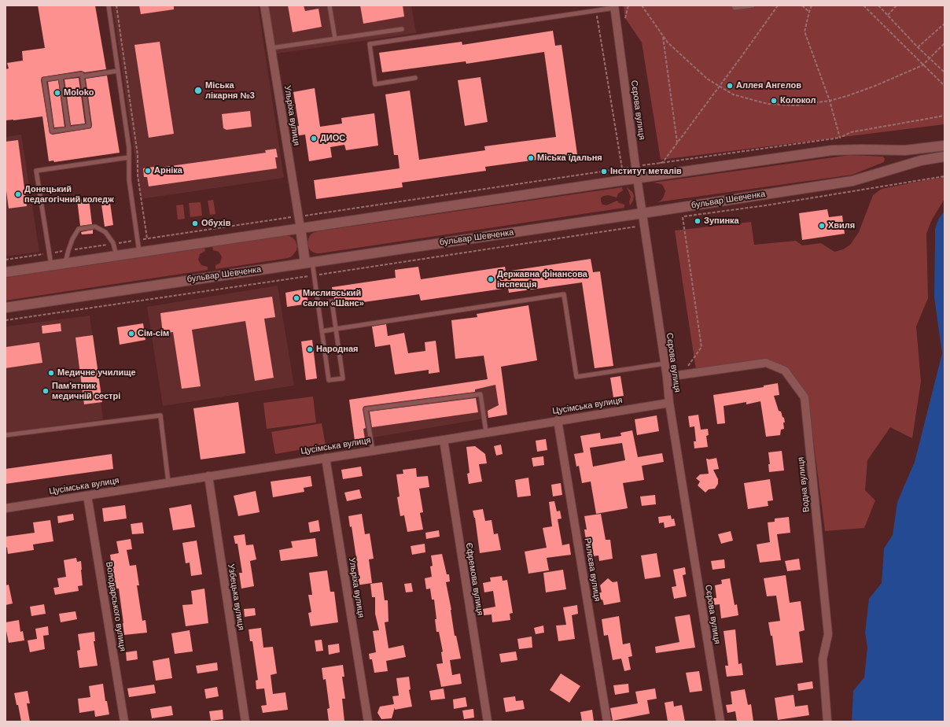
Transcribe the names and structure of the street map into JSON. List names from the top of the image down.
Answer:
{
  "streets": {
    "main road": ["бульвар Шевченка"],
    "street": [
      "Сєрова вулиця",
      "Ульріха вулиця",
      "Цусімська вулиця",
      "Водна вулиця",
      "Рилєєва вулиця",
      "Єфремова вулиця",
      "Узбецька вулиця",
      "Володарського вулиця"
    ]
  },
  "crossings": [
    ["Сєрова вулиця", "бульвар Шевченка"],
    ["Сєрова вулиця", "Цусімська вулиця"],
    ["Сєрова вулиця", "Водна вулиця"],
    ["Ульріха вулиця", "Цусімська вулиця"],
    ["Цусімська вулиця", "Рилєєва вулиця"],
    ["Цусімська вулиця", "Єфремова вулиця"],
    ["Цусімська вулиця", "Узбецька вулиця"],
    ["Цусімська вулиця", "Володарського вулиця"]
  ],
  "places": [
    "Аллея Ангелов",
    "Міська лікарня №3",
    "Moloko",
    "Колокол",
    "ДИОС",
    "Міська їдальня",
    "Арніка",
    "Інститут металів",
    "Донецький педагогічний коледж",
    "Зупинка",
    "Обухів",
    "Хвиля",
    "Державна фінансова інспекція",
    "Мисливський салон «Шанс»",
    "Сім-сім",
    "Народная",
    "Медичне училище",
    "Пам'ятник медичній сестрі"
  ]
}
